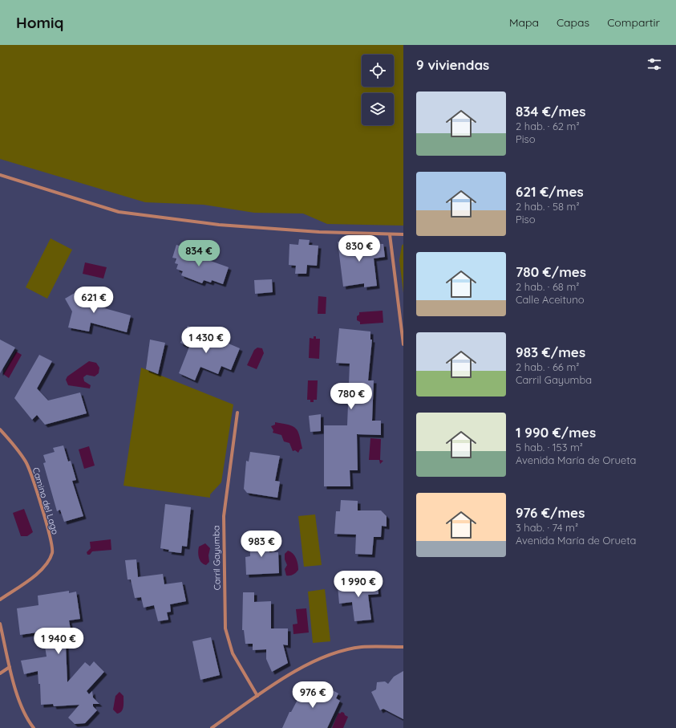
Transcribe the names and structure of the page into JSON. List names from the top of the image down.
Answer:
{
  "streets": {
    "street": ["Camino del Lago", "Carril Gayumba"]
  },
  "page": {
    "header": "Homiq",
    "nav": ["Mapa", "Capas", "Compartir"],
    "heading": "9 viviendas",
    "list": [
      {
        "name": "834 €/mes",
        "note": "2 hab. · 62 m² · Piso"
      },
      {
        "name": "621 €/mes",
        "note": "2 hab. · 58 m² · Piso"
      },
      {
        "name": "780 €/mes",
        "note": "2 hab. · 68 m² · Calle Aceituno"
      },
      {
        "name": "983 €/mes",
        "note": "2 hab. · 66 m² · Carril Gayumba"
      },
      {
        "name": "1 990 €/mes",
        "note": "5 hab. · 153 m² · Avenida María de Orueta"
      },
      {
        "name": "976 €/mes",
        "note": "3 hab. · 74 m² · Avenida María de Orueta"
      }
    ],
    "price": [
      "830 €",
      "834 €",
      "621 €",
      "1 430 €",
      "780 €",
      "983 €",
      "1 990 €",
      "1 940 €",
      "976 €"
    ]
  }
}
